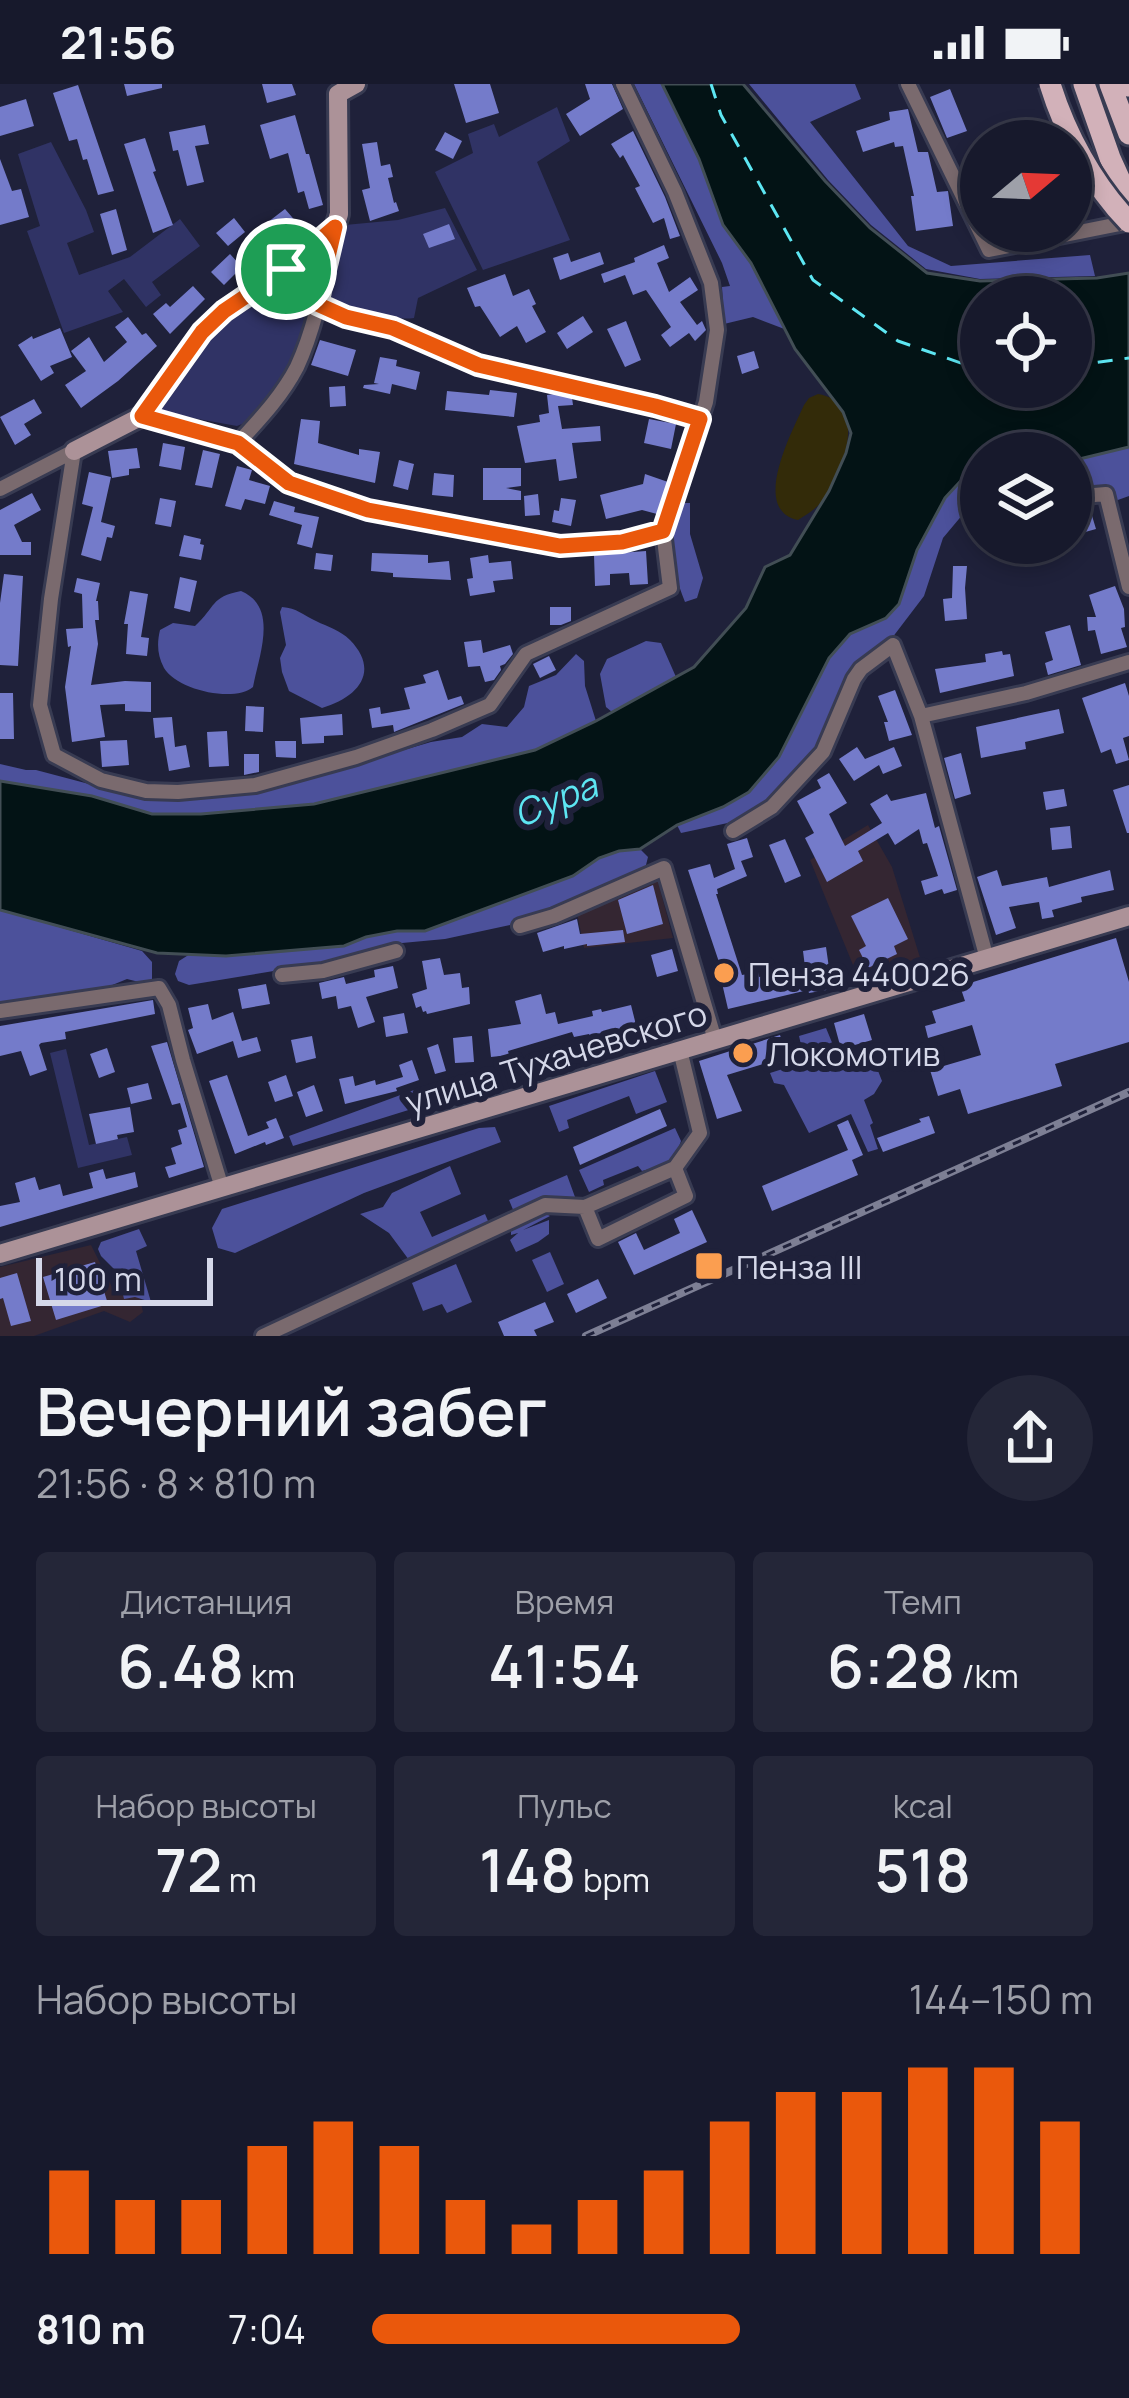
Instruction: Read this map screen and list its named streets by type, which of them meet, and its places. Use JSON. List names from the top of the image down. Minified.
{"streets":{"main road":["улица Тухачевского"]},"water":["Сура"],"places":{"other":["Пенза 440026","Локомотив"],"transit":["Пенза III"]},"scale_bar":"100 m","north":"right","page":{"status":"21:56","scale":"100 m","heading":["Вечерний забег","21:56 · 8 × 810 m"],"stats":[["Дистанция","6.48 km"],["Время","41:54"],["Темп","6:28 /km"],["Набор высоты","72 m"],["Пульс","148 bpm"],["kcal","518"]],"chart":["Набор высоты","144–150 m"],"list":[{"name":"810 m","note":"7:04"}]}}
